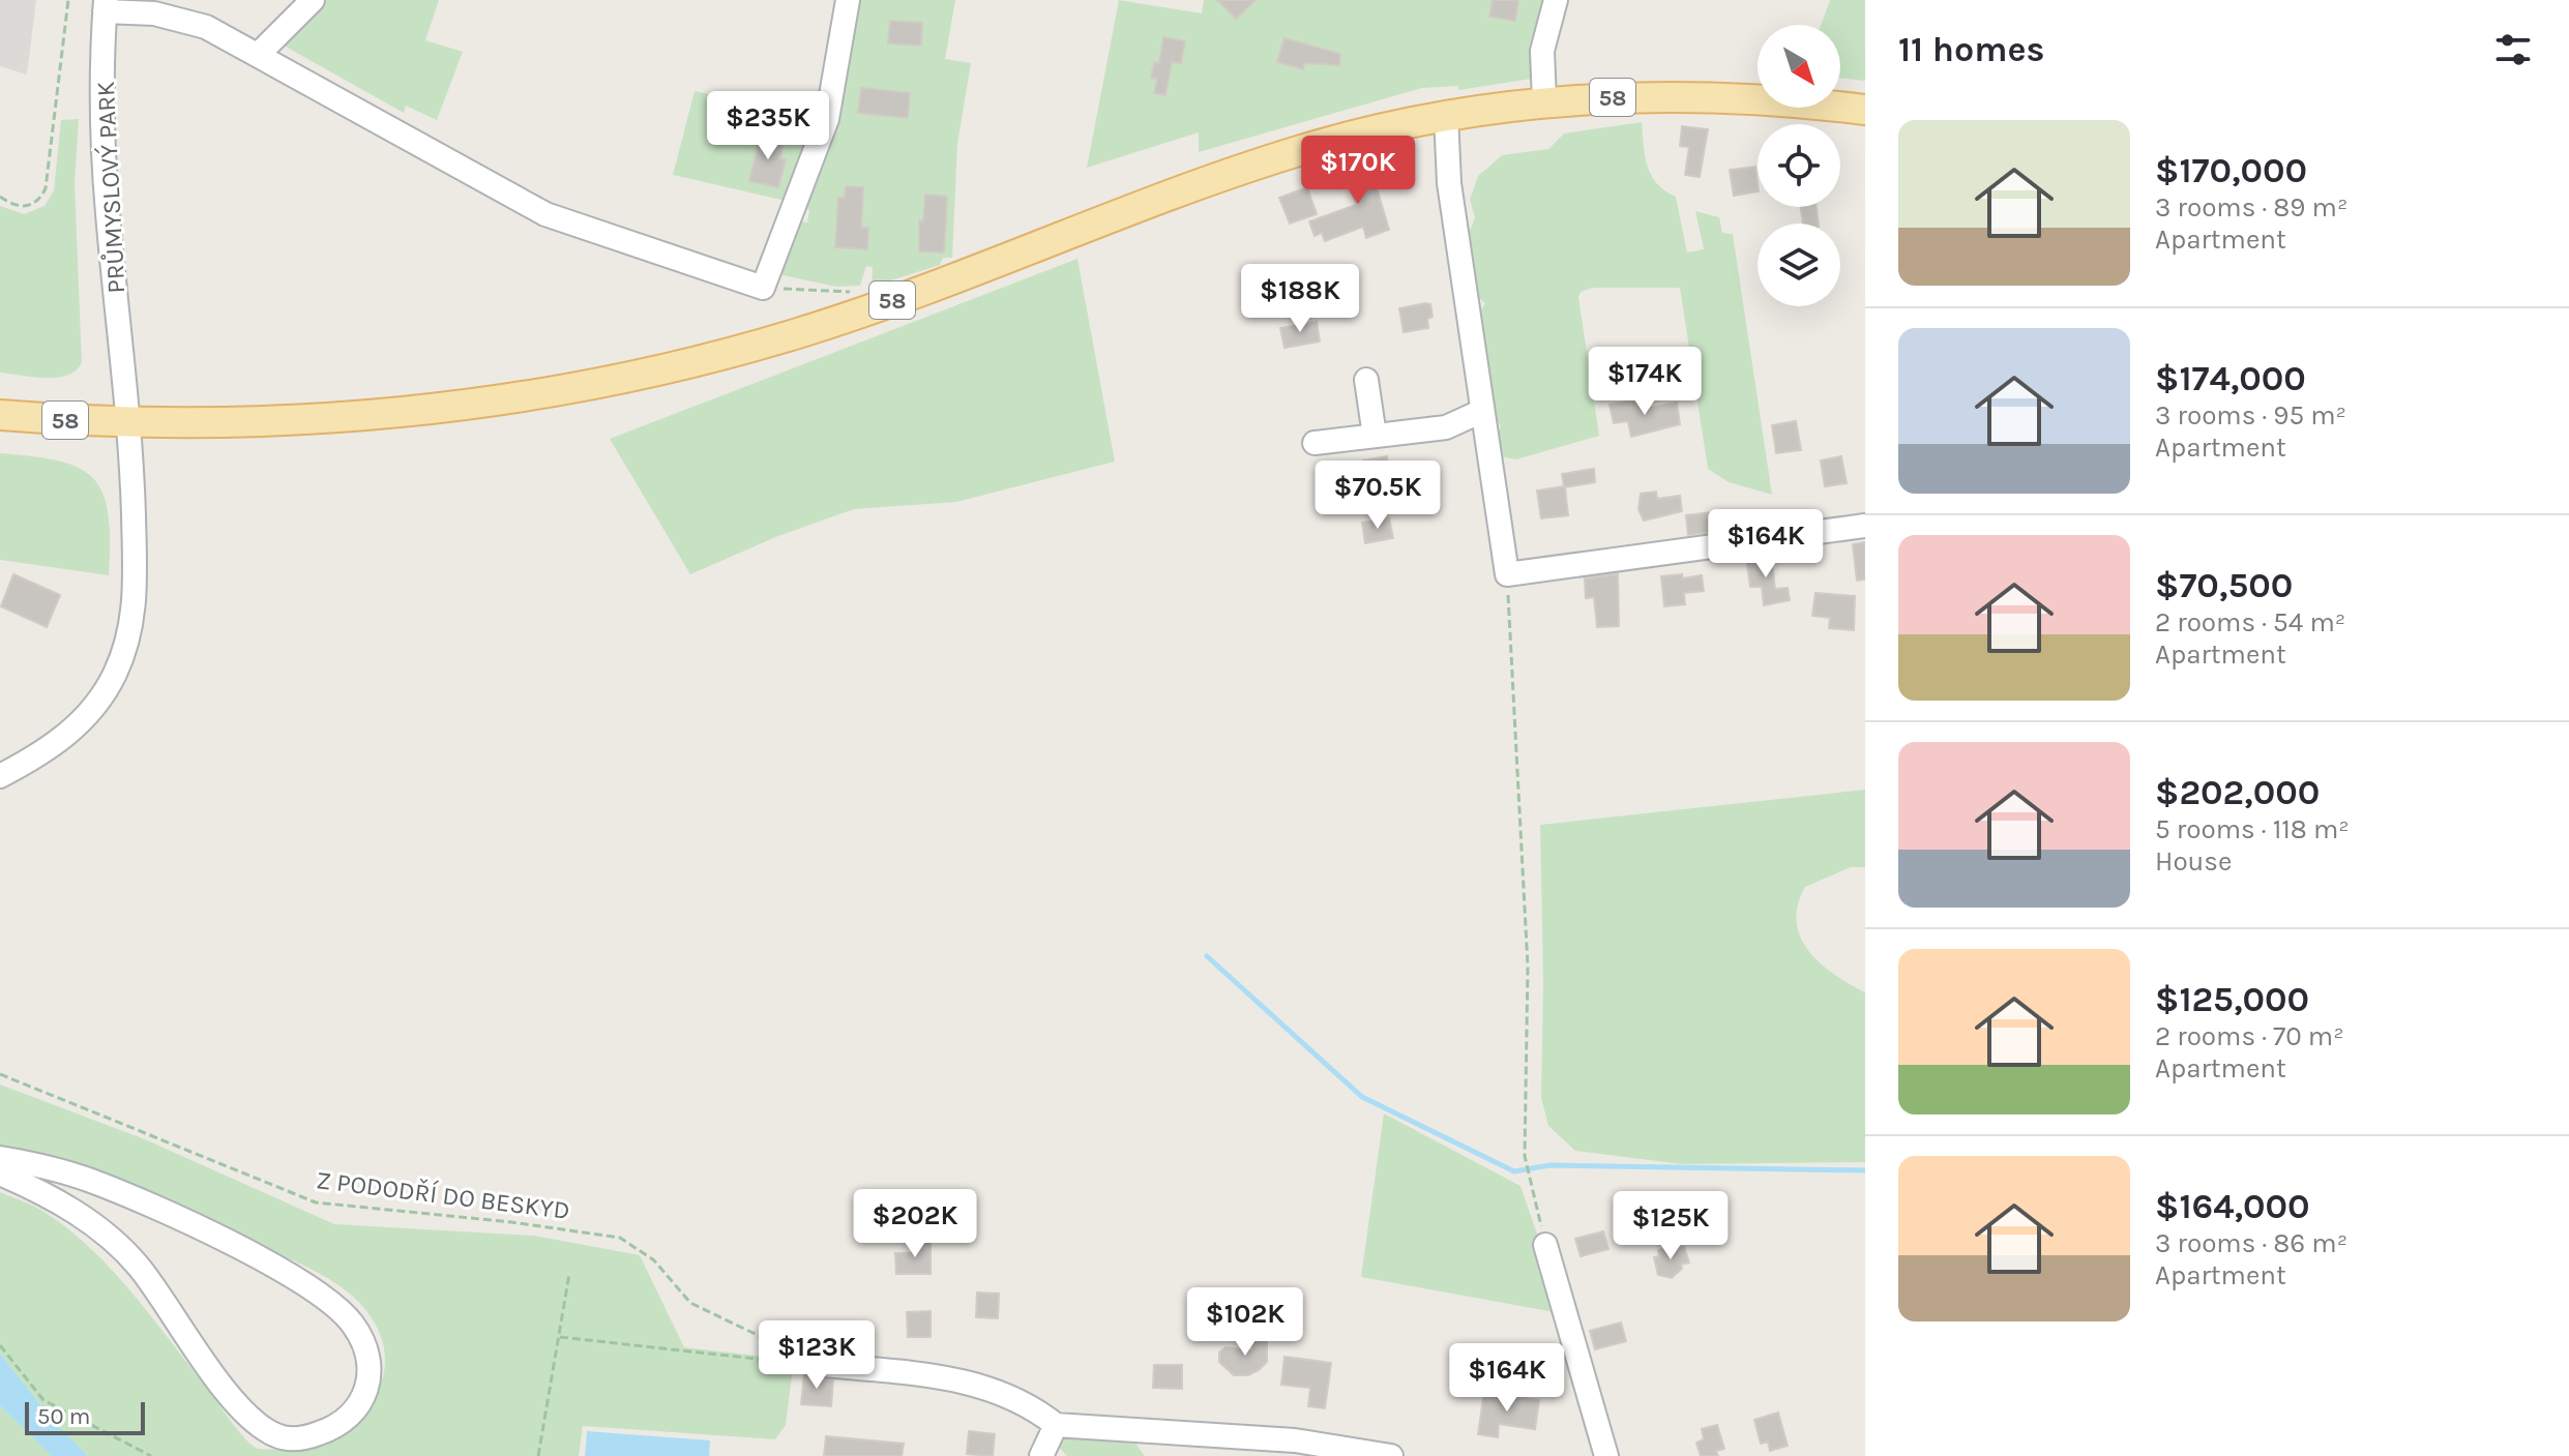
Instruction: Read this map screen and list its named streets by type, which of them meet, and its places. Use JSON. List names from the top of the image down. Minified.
{"streets":{"main road":["58"],"street":["PRŮMYSLOVÝ PARK"],"path":["Z PODODŘÍ DO BESKYD"]},"crossings":[["58","PRŮMYSLOVÝ PARK"]],"scale_bar":"50 m","north":"bottom right","page":{"heading":"11 homes","price":["$235K","$170K","$188K","$174K","$70.5K","$164K","$202K","$125K","$102K","$123K","$164K"],"list":[{"name":"$170,000","note":"3 rooms · 89 m² · Apartment"},{"name":"$174,000","note":"3 rooms · 95 m² · Apartment"},{"name":"$70,500","note":"2 rooms · 54 m² · Apartment"},{"name":"$202,000","note":"5 rooms · 118 m² · House"},{"name":"$125,000","note":"2 rooms · 70 m² · Apartment"},{"name":"$164,000","note":"3 rooms · 86 m² · Apartment"}],"scale":"50 m"}}
